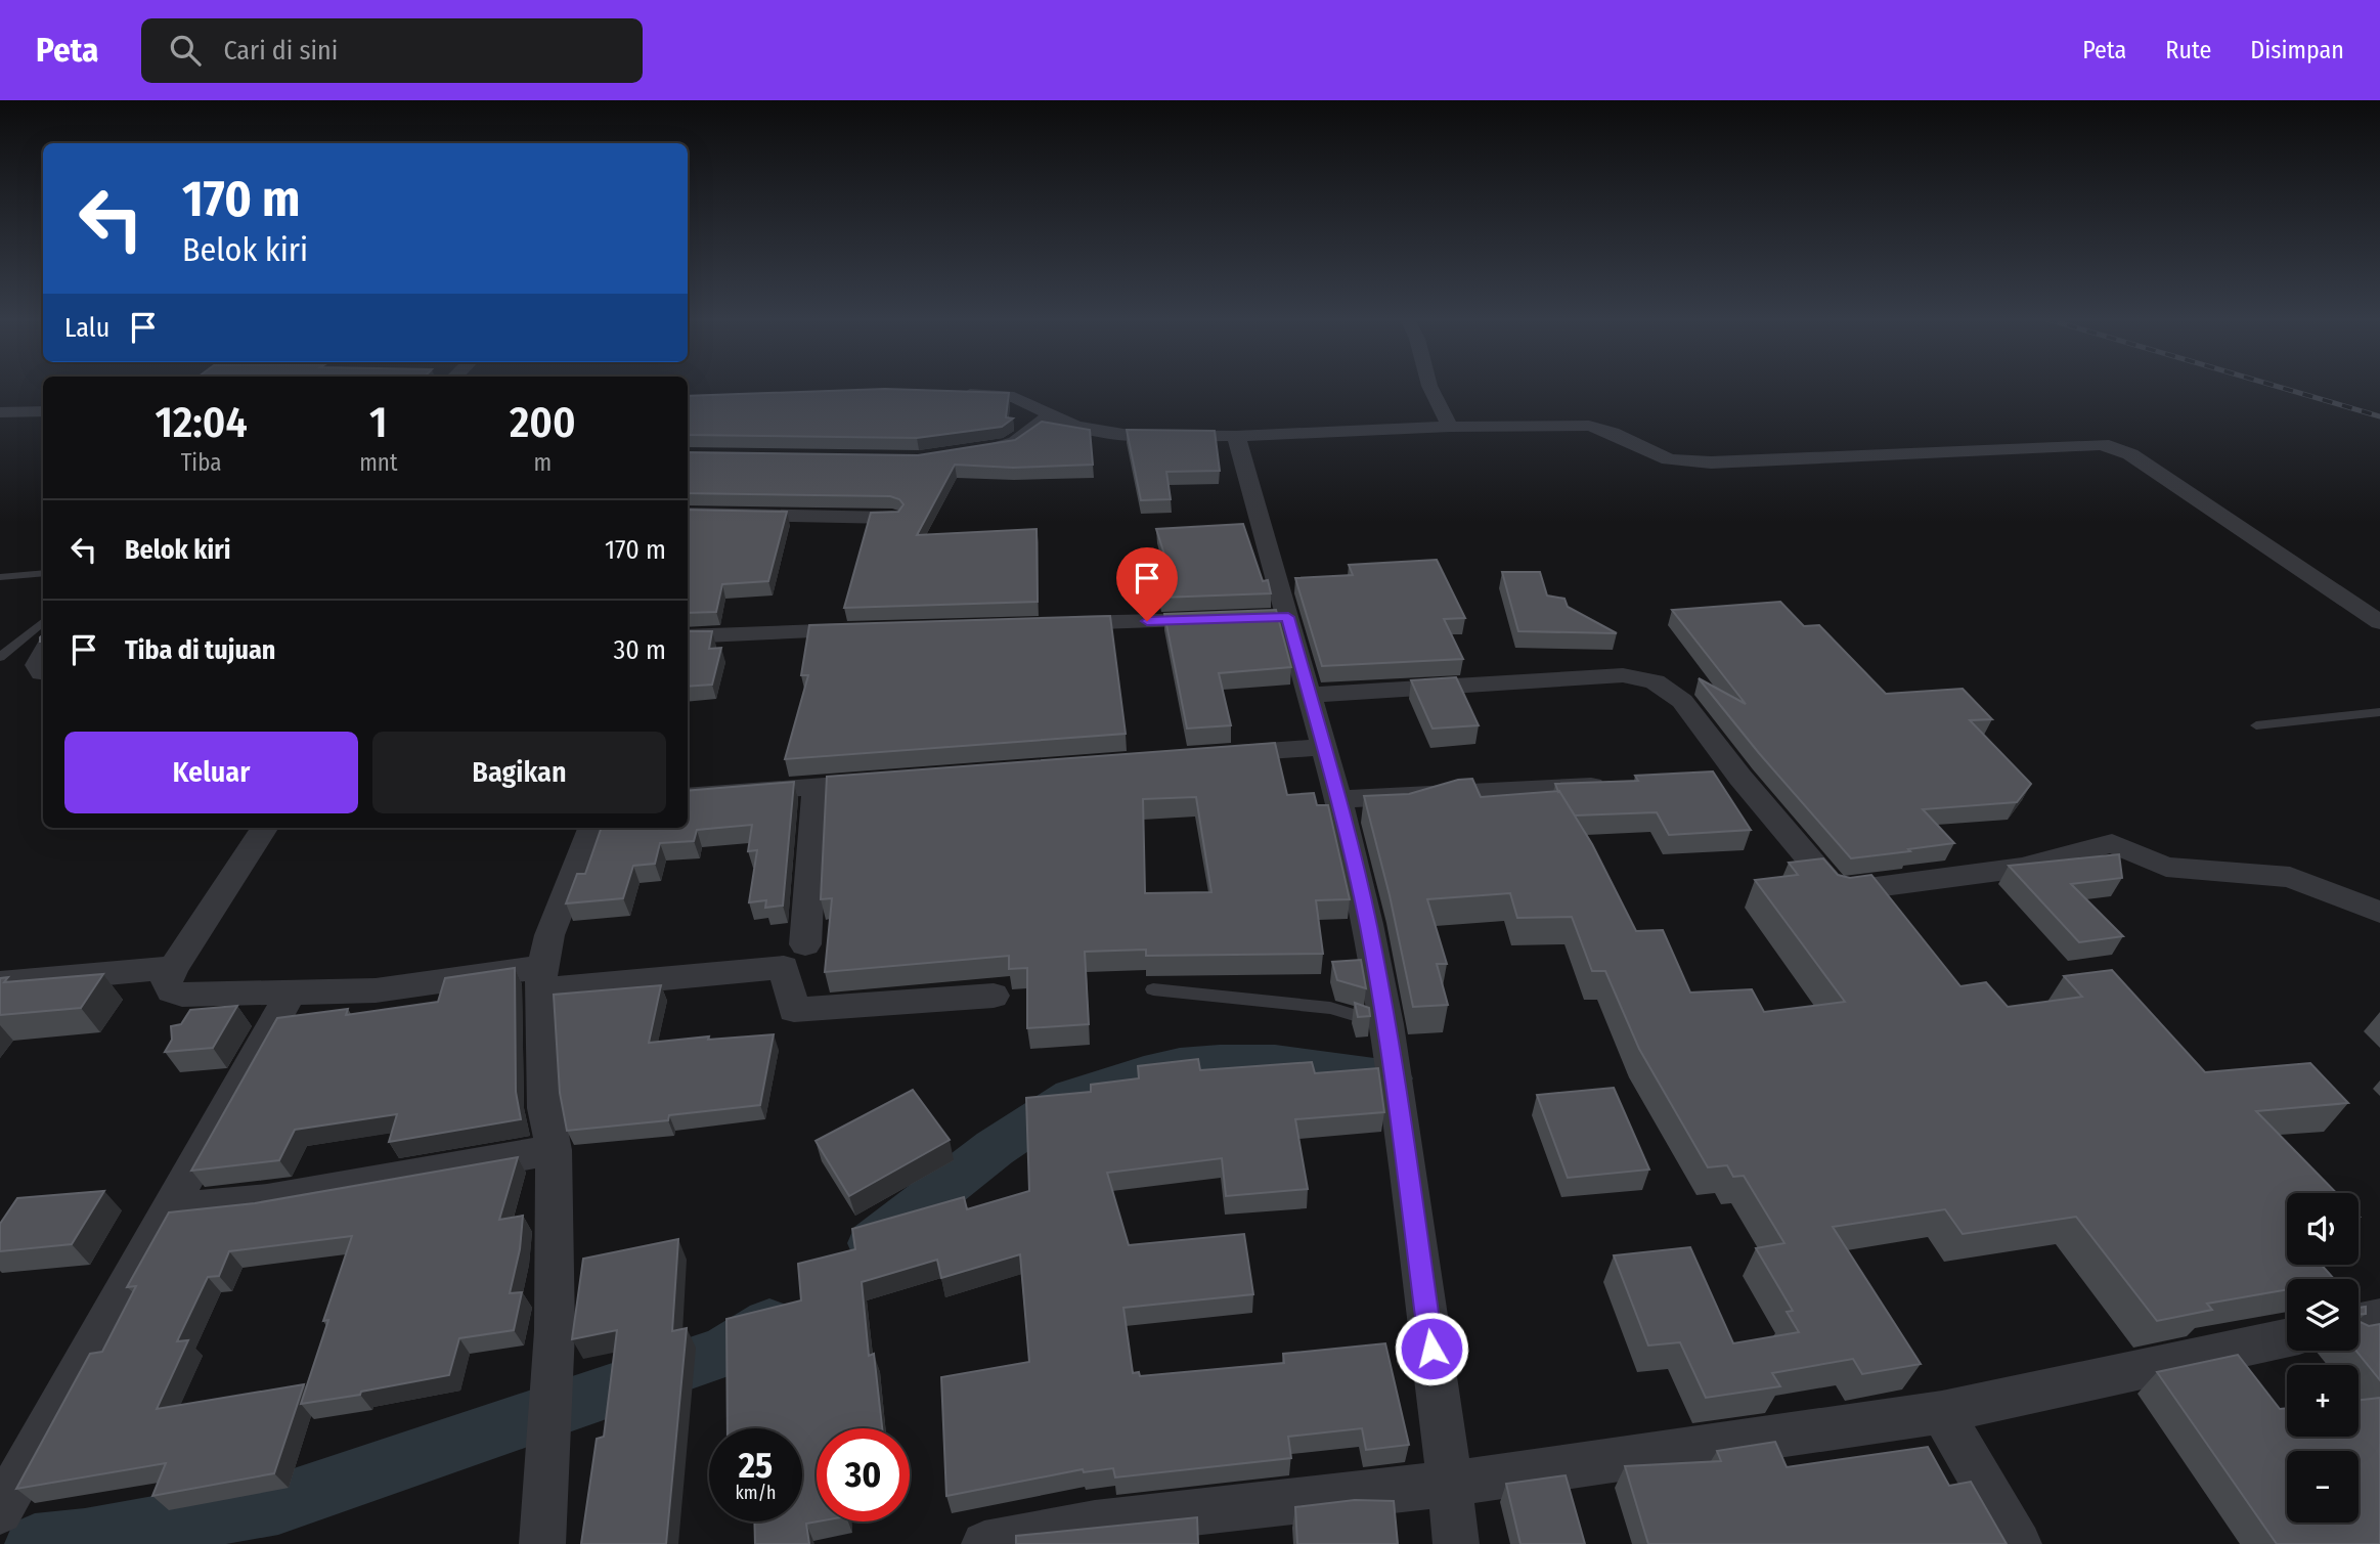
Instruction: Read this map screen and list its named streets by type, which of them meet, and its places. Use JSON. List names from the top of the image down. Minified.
{"page":{"header":"Peta","search":"Cari di sini","nav":["Peta","Rute","Disimpan"],"turn":["170 m","Belok kiri"],"then":"Lalu","eta":["12:04","Tiba","1","mnt","200","m"],"list":[{"name":"Belok kiri","value":"170 m"},{"name":"Tiba di tujuan","value":"30 m"}],"buttons":["Keluar","Bagikan"],"map_buttons":["+","−"],"speed":"25 km/h","limit":"30"}}
